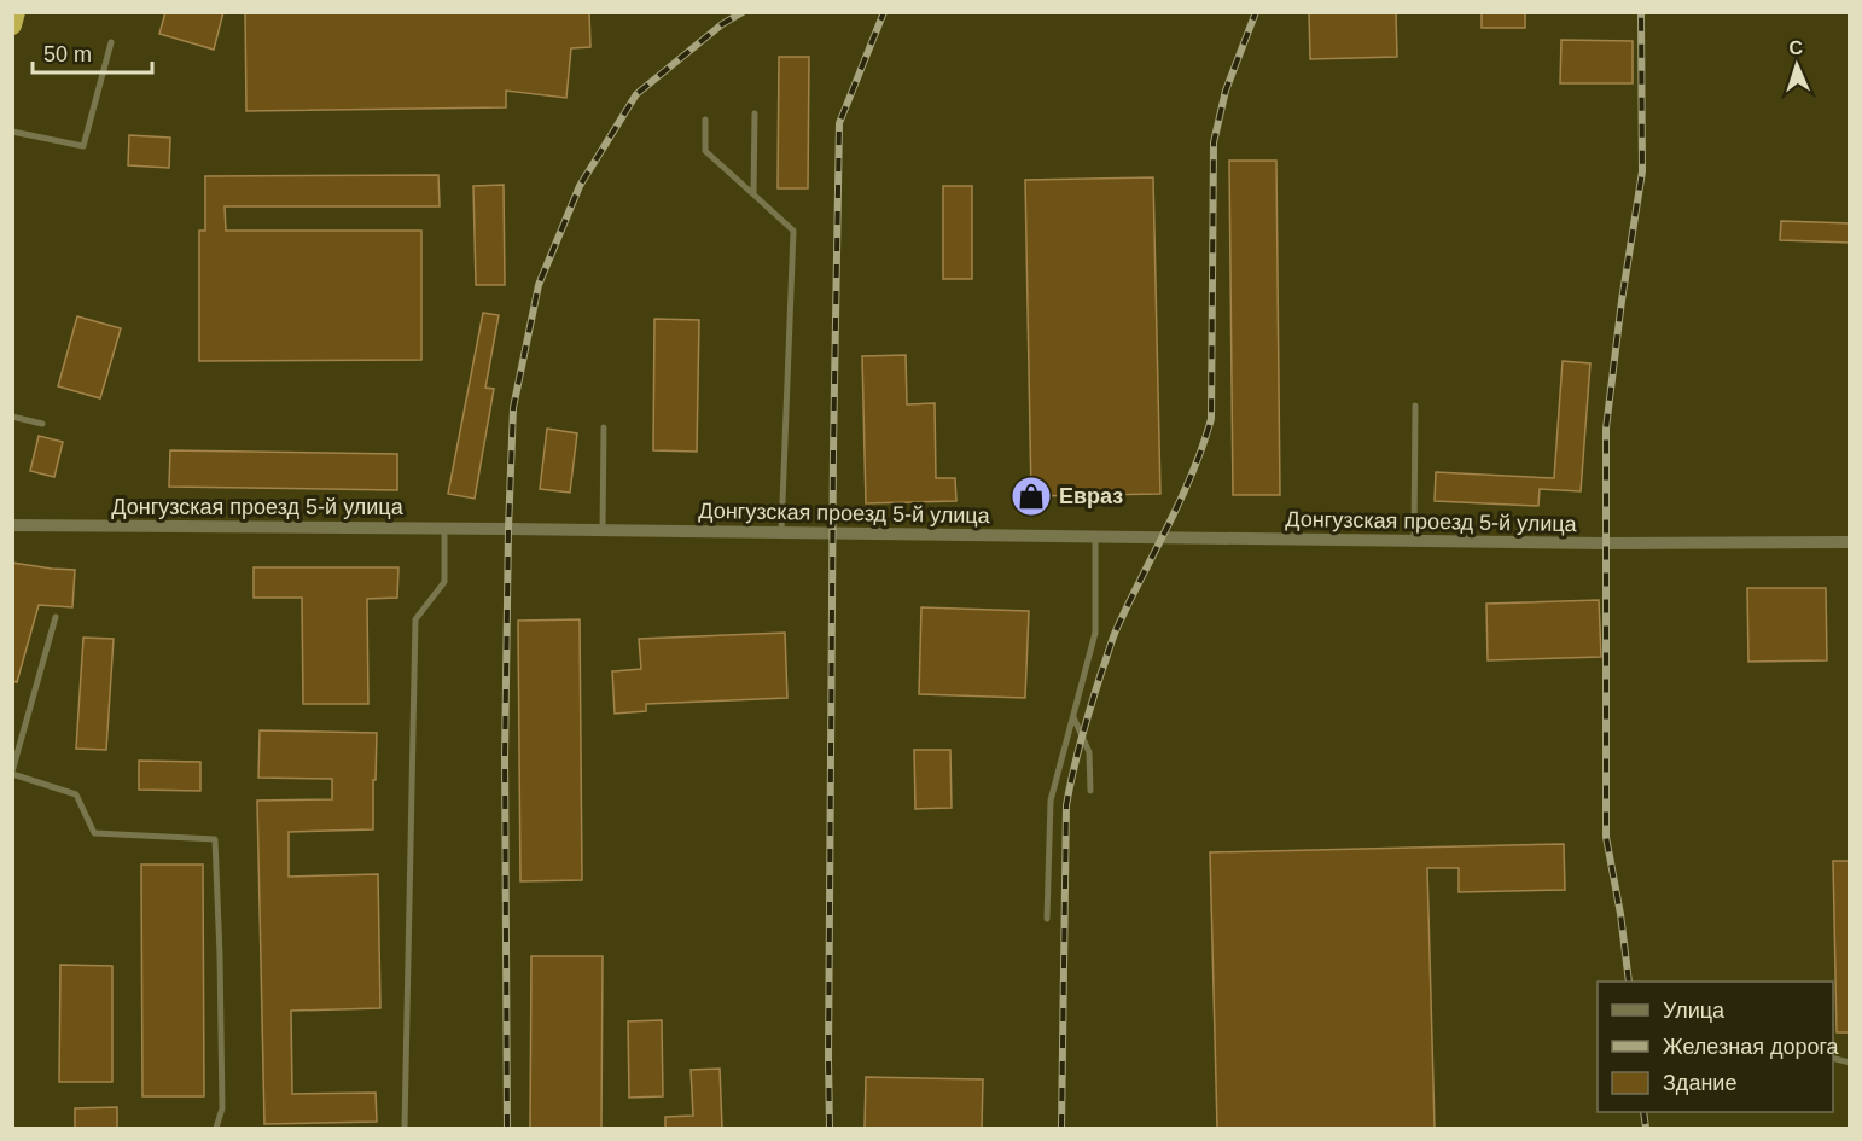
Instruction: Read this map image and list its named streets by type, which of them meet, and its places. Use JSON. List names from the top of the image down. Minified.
{"streets":{"street":["Донгузская проезд 5-й улица"]},"places":{"shop":["Евраз"]},"legend":["Улица","Железная дорога","Здание"],"scale_bar":"50 m","north":"top"}
